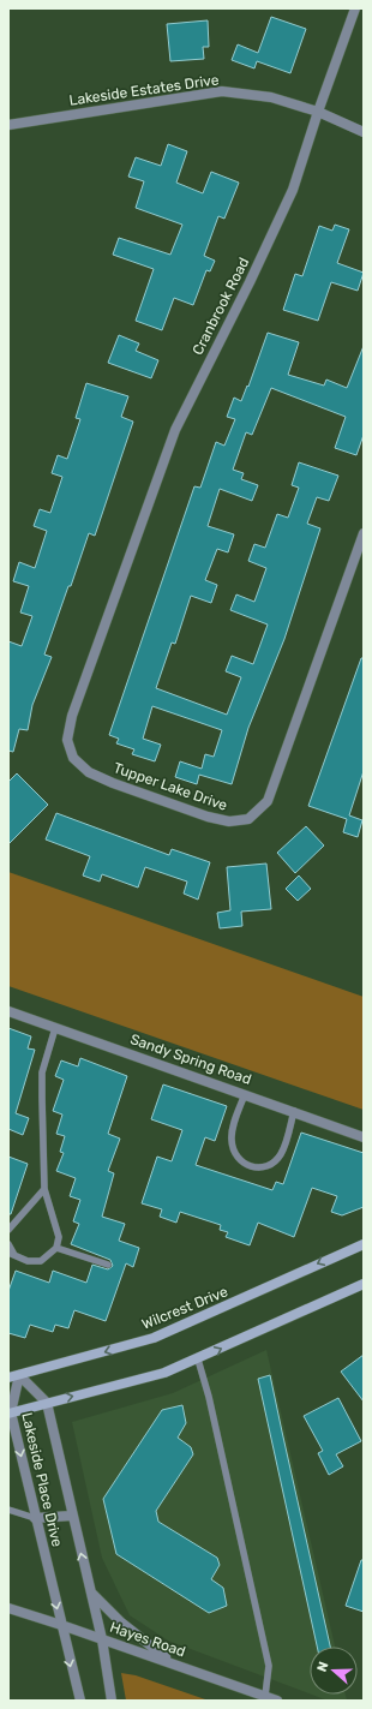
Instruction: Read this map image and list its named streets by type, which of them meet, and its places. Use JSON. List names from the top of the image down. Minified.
{"streets":{"main road":["Wilcrest Drive"],"street":["Lakeside Estates Drive","Cranbrook Road","Tupper Lake Drive","Sandy Spring Road","Lakeside Place Drive","Hayes Road"]},"crossings":[["Lakeside Estates Drive","Cranbrook Road"],["Cranbrook Road","Tupper Lake Drive"],["Wilcrest Drive","Lakeside Place Drive"],["Lakeside Place Drive","Hayes Road"]],"north":"left"}
